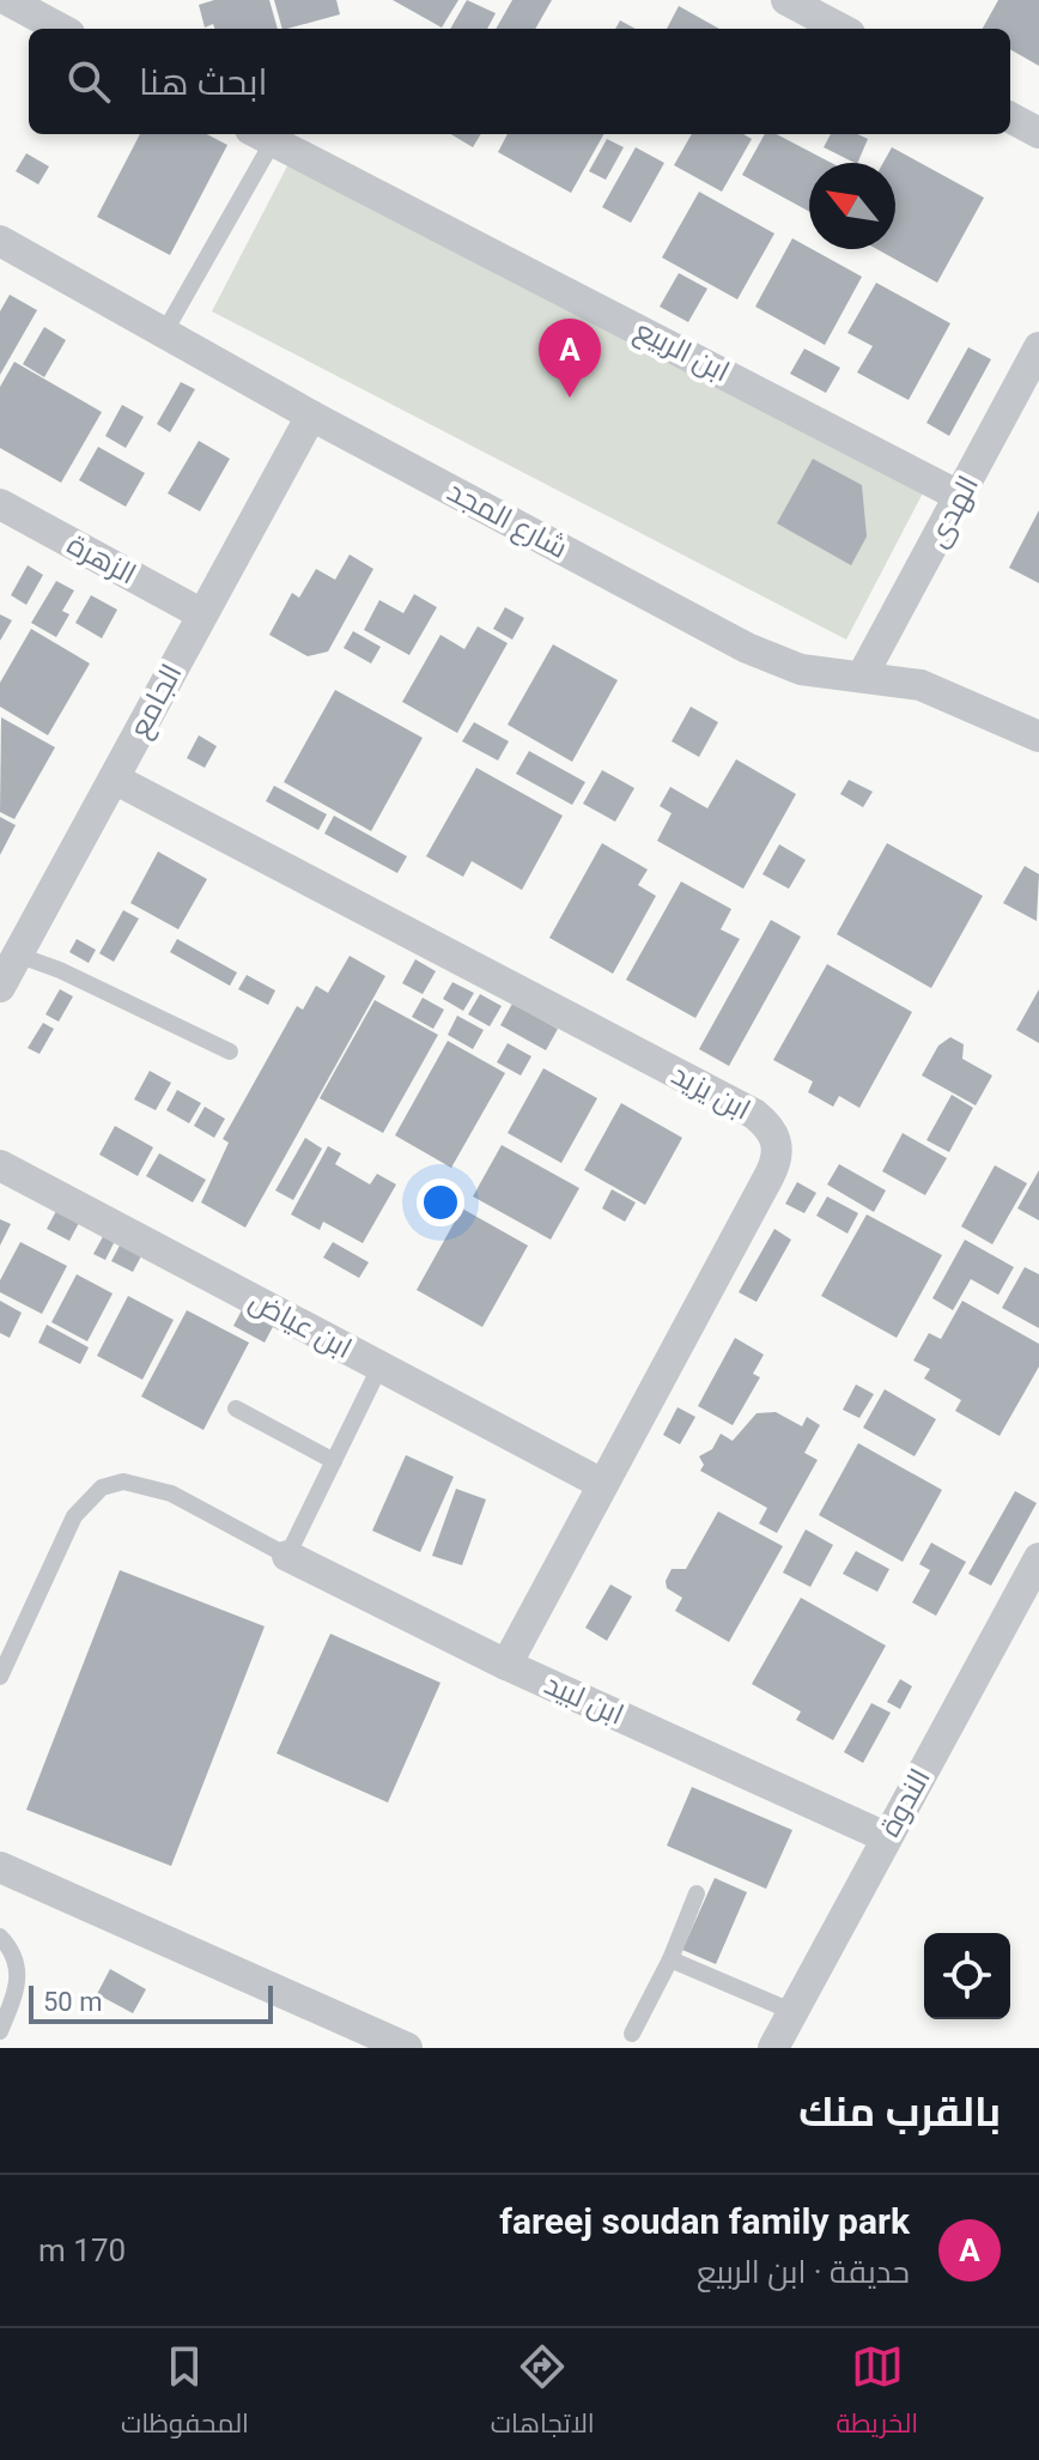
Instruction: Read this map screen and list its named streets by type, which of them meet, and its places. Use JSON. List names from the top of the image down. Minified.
{"streets":{"street":["ابن الربيع","الهدى","شارع المجد","الزهرة","الجامع","ابن يزيد","ابن عياض","ابن لبيد","الندوة"]},"crossings":[["ابن الربيع","الهدى"],["الهدى","شارع المجد"],["شارع المجد","الجامع"],["الزهرة","الجامع"],["الجامع","ابن يزيد"],["ابن يزيد","ابن عياض"],["ابن يزيد","ابن لبيد"],["ابن لبيد","الندوة"]],"scale_bar":"50 m","north":"top left","page":{"search":"ابحث هنا","pins":"A","scale":"50 m","heading":"بالقرب منك","list":[{"mark":"A","name":"fareej soudan family park","note":"حديقة · ابن الربيع","value":"170 m"}],"nav":["الخريطة","الاتجاهات","المحفوظات"]}}
